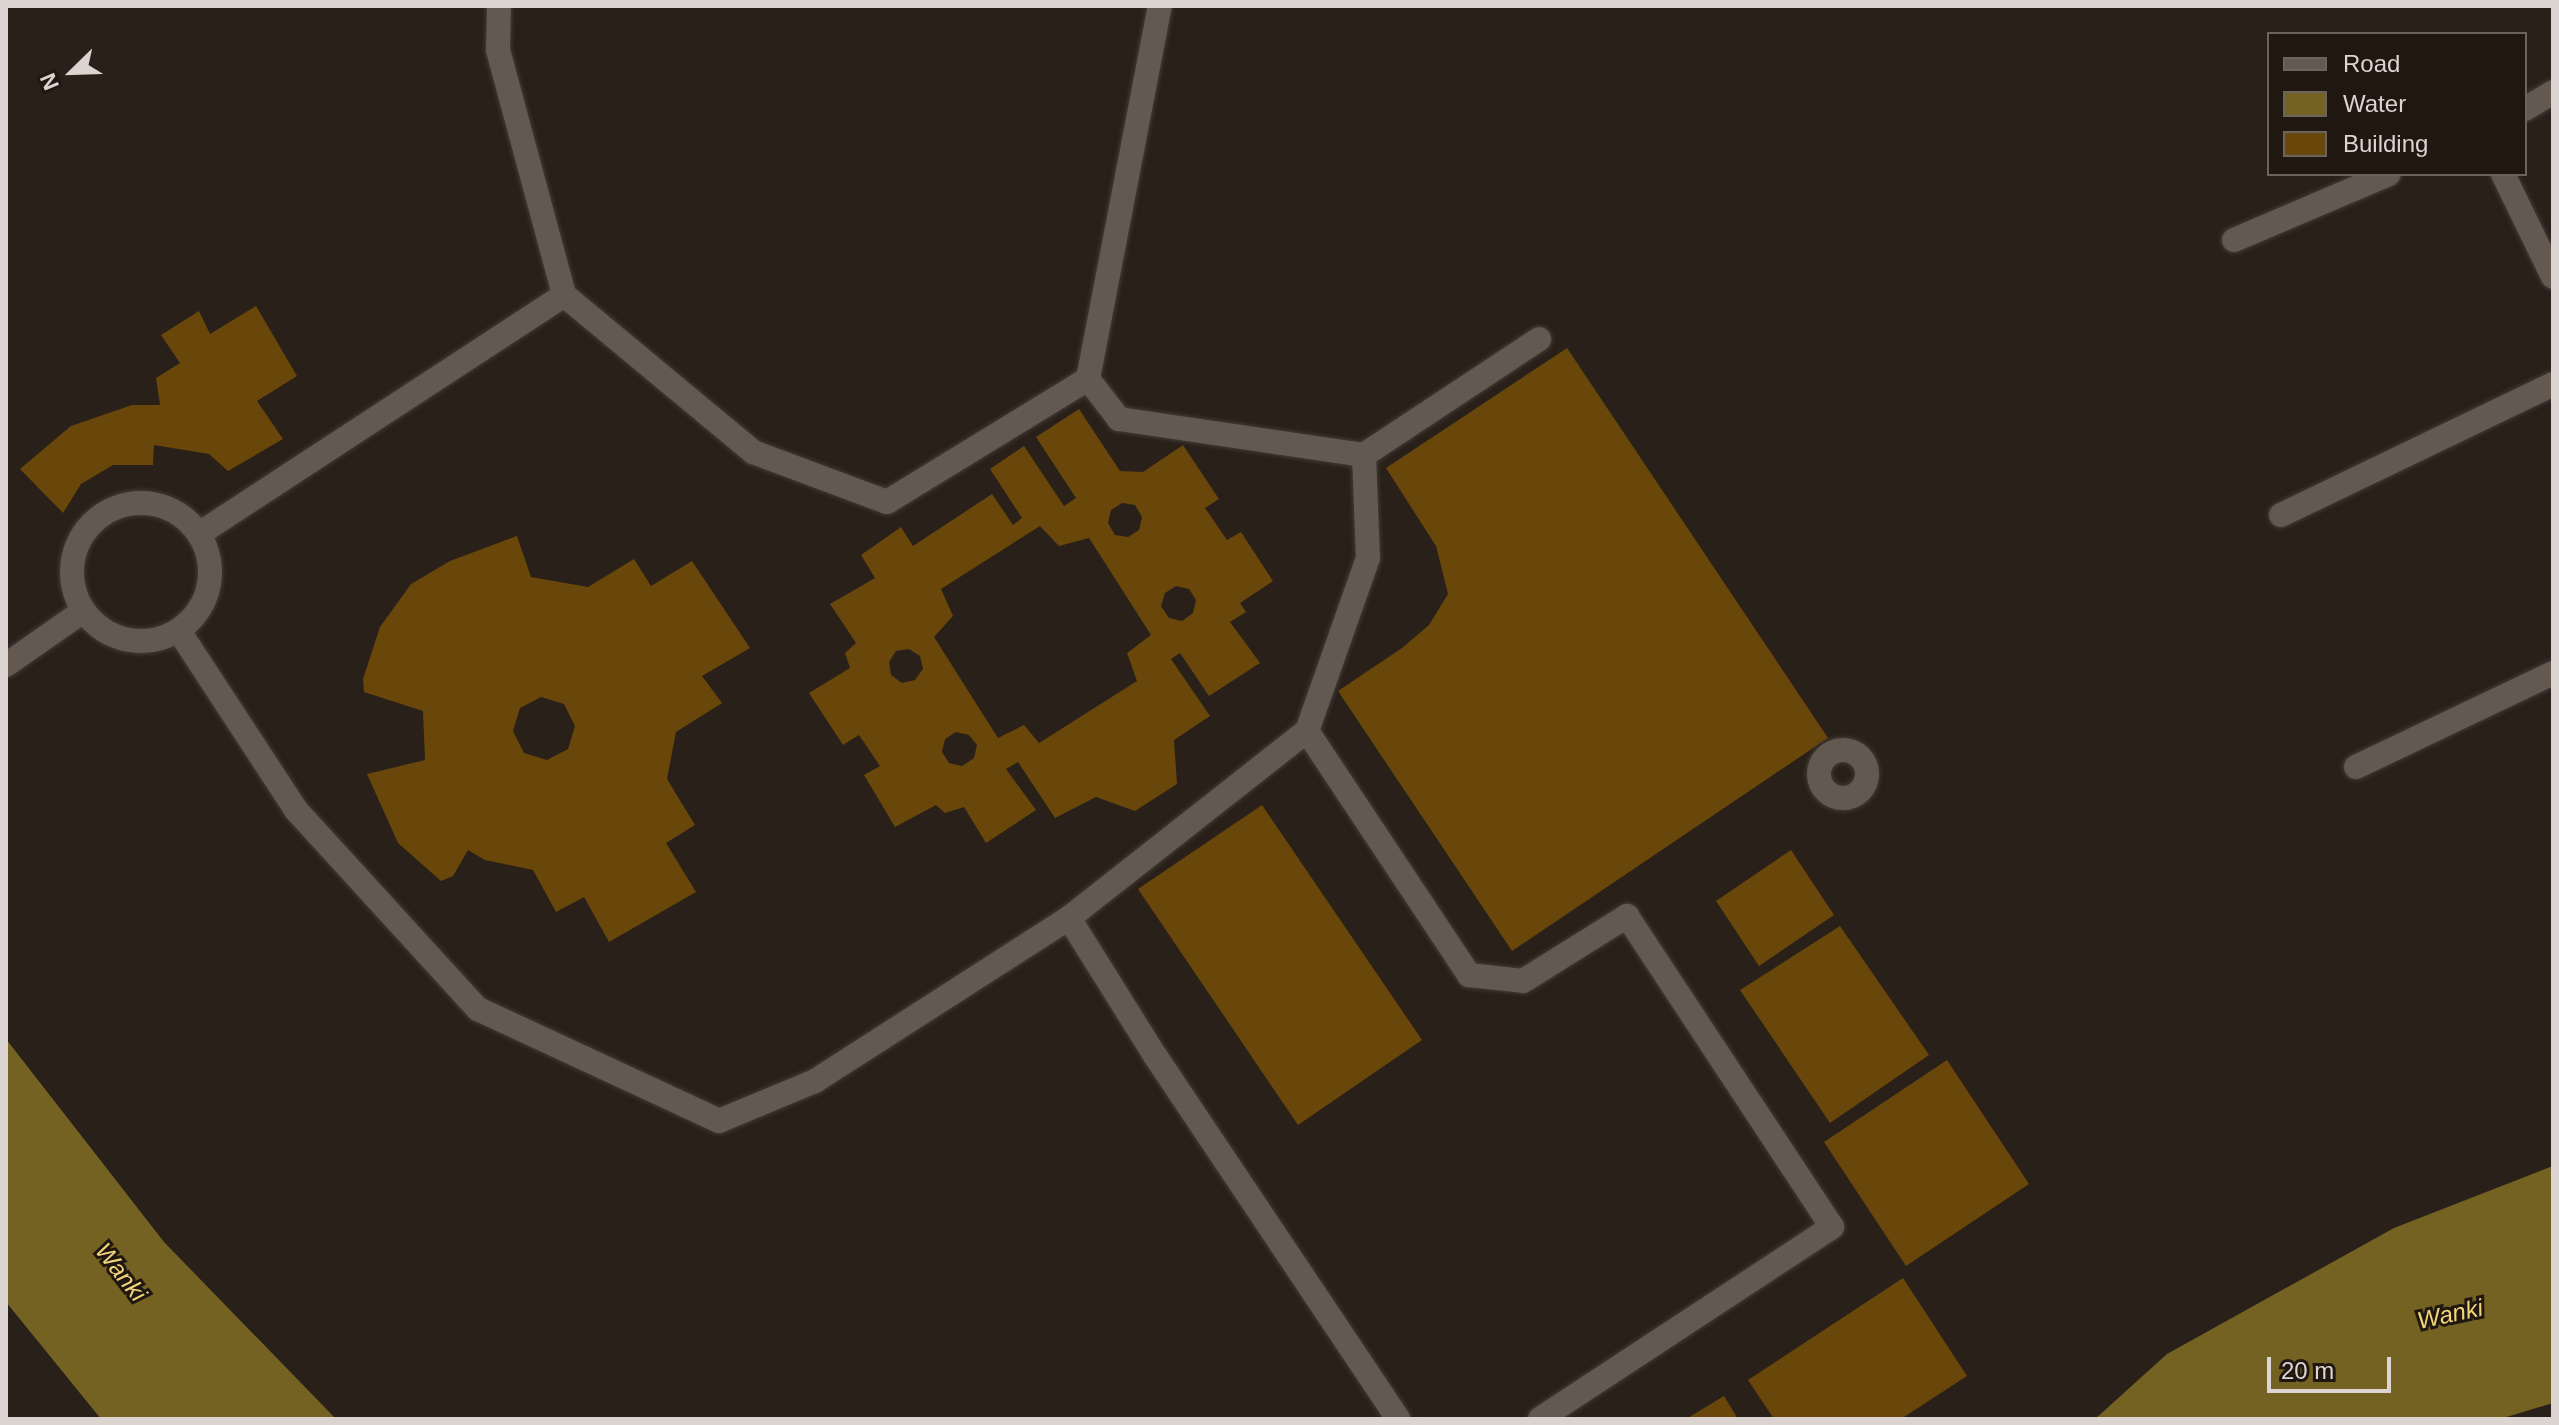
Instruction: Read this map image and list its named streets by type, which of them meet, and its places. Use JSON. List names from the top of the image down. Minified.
{"water":["Wanki"],"legend":["Road","Water","Building"],"scale_bar":"20 m","north":"bottom left"}
